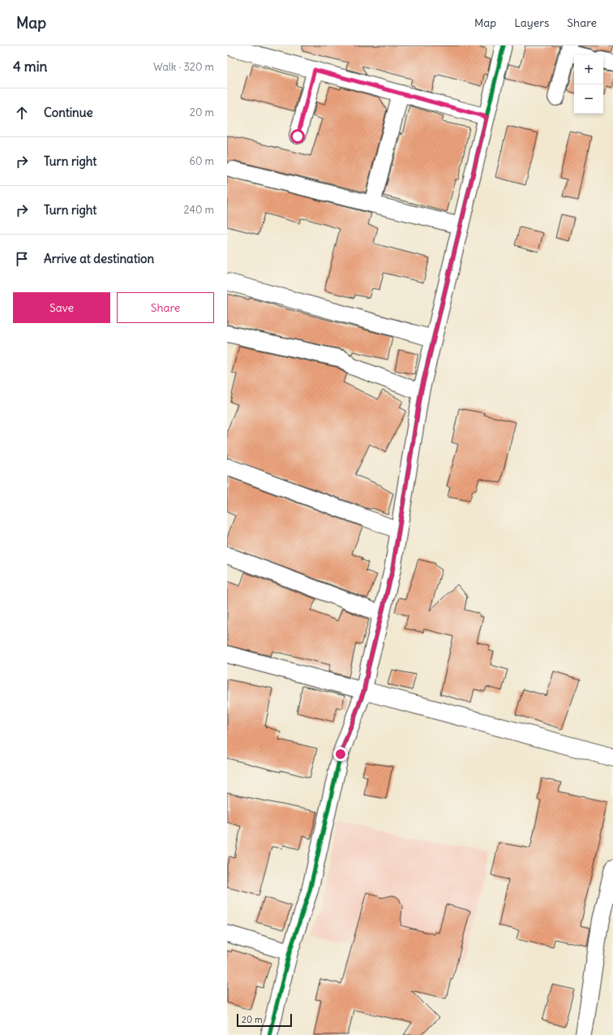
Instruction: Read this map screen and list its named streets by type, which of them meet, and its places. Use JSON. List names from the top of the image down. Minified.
{"scale_bar":"20 m","page":{"header":"Map","nav":["Map","Layers","Share"],"heading":["4 min","Walk · 320 m"],"map_buttons":["+","−"],"list":[["Continue","20 m"],["Turn right","60 m"],["Turn right","240 m"],"Arrive at destination"],"buttons":["Save","Share"],"scale":"20 m"}}
